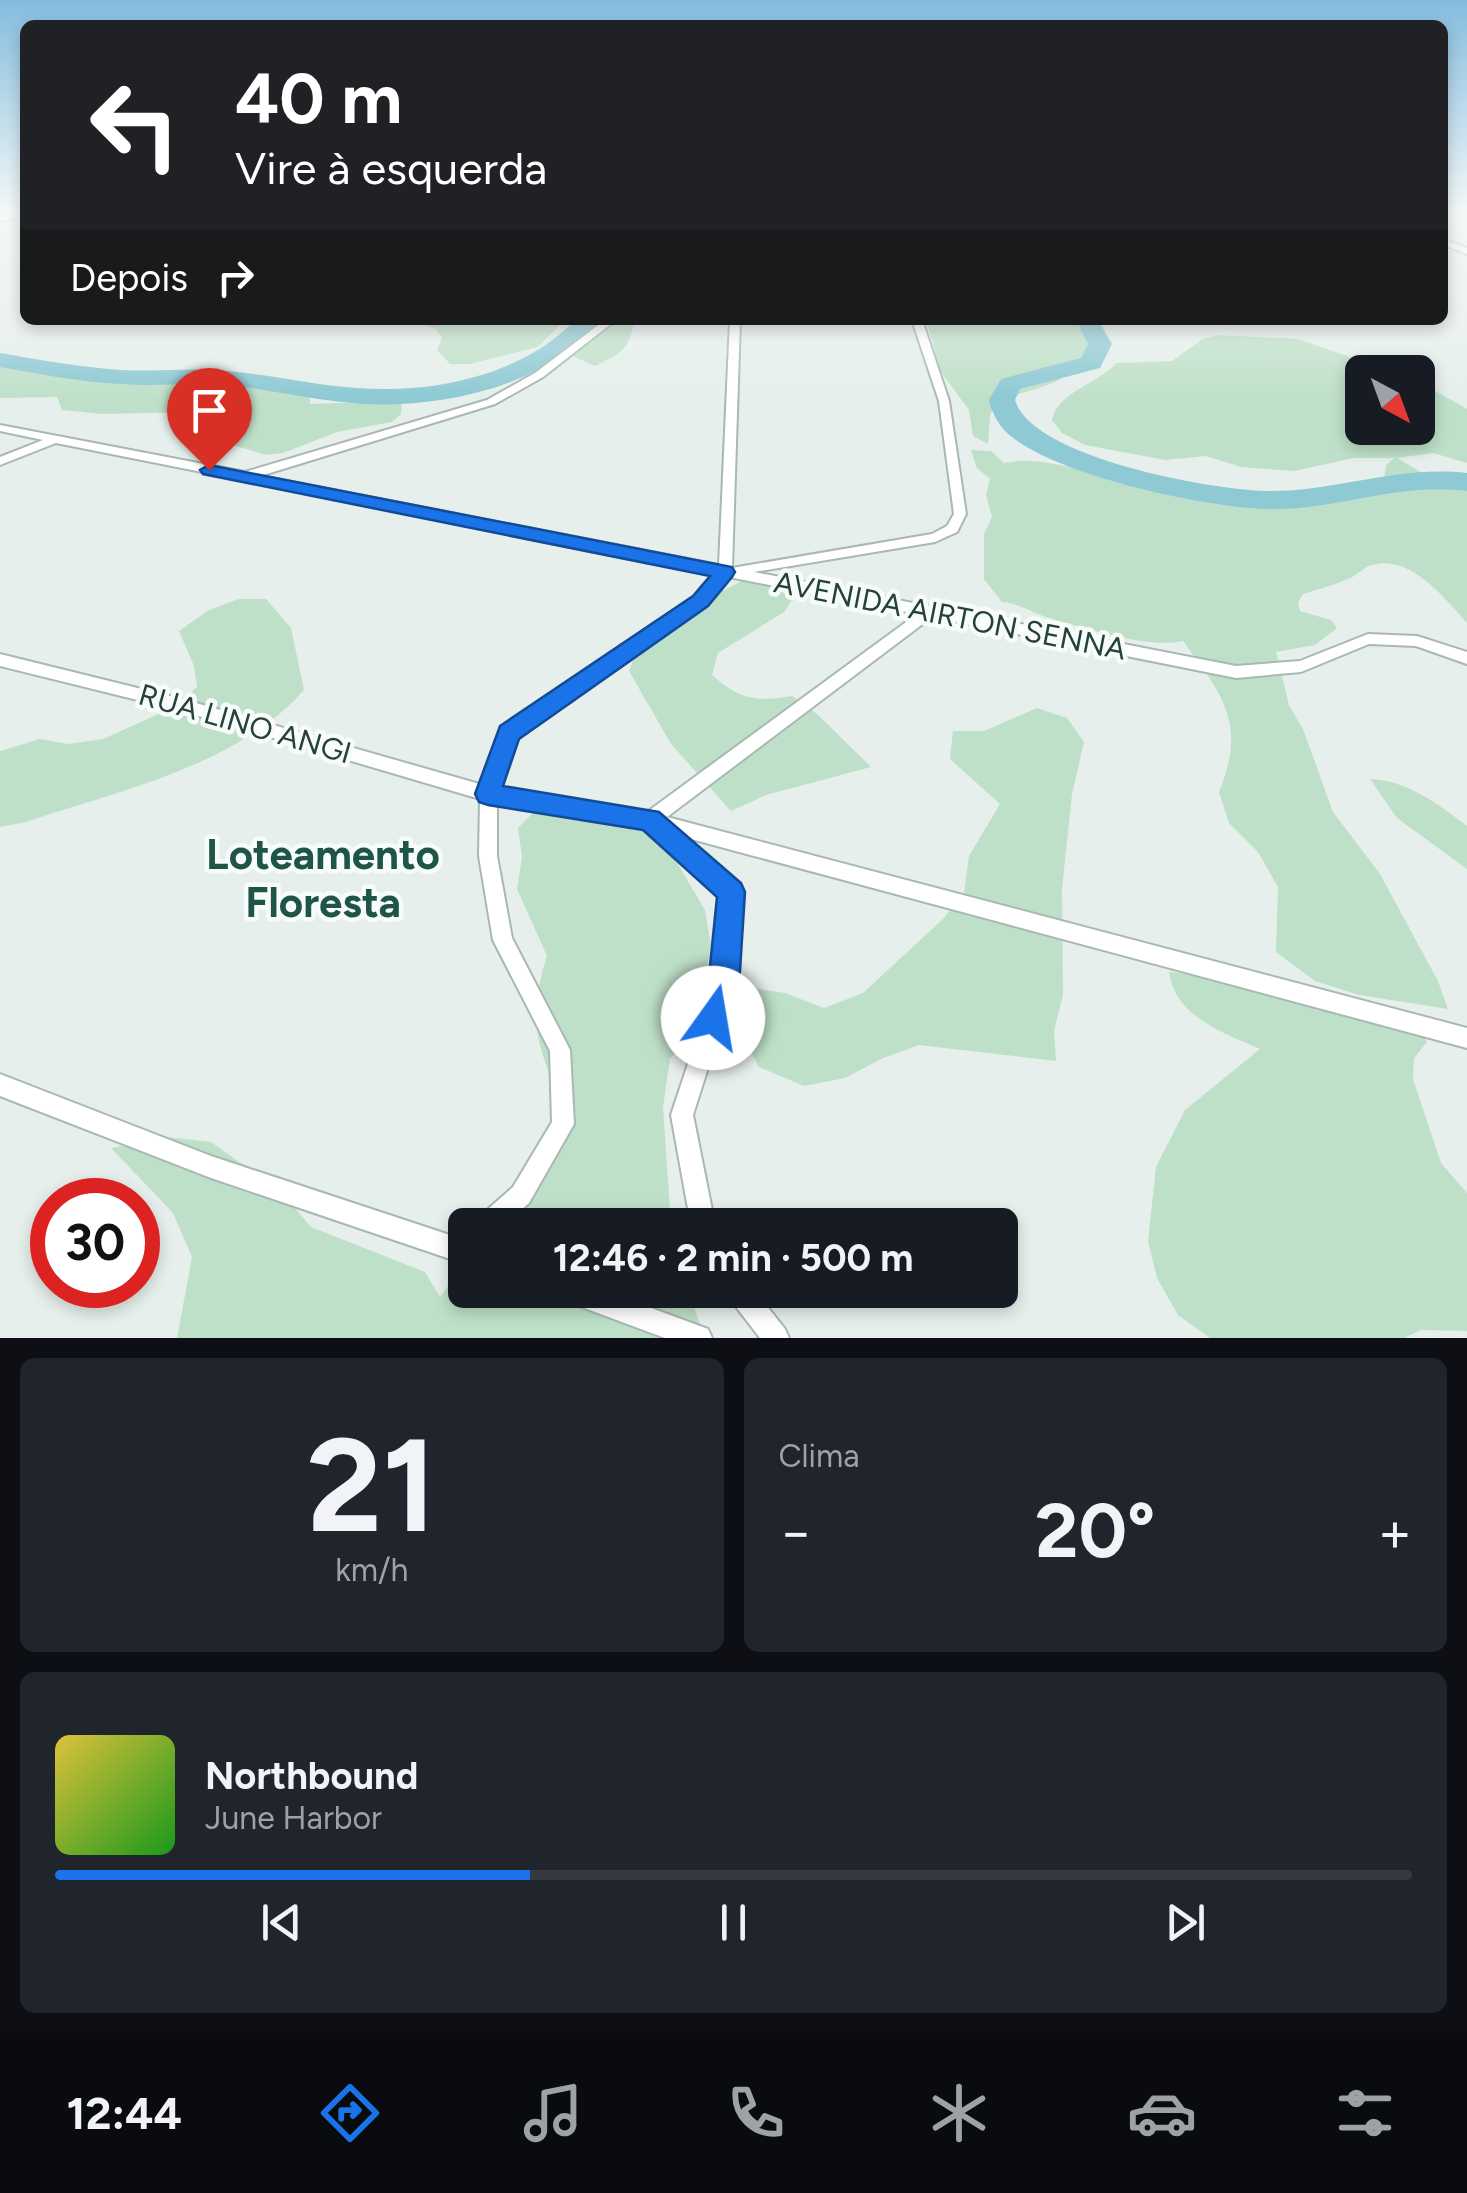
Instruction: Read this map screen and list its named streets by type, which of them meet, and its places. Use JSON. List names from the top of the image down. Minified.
{"streets":{"street":["AVENIDA AIRTON SENNA","RUA LINO ANGI"]},"districts":["Loteamento Floresta"],"north":"bottom right","page":{"turn":["40 m","Vire à esquerda"],"then":"Depois","limit":"30","trip":"12:46 · 2 min · 500 m","tile":[["21","km/h"],"Clima"],"heat":["−","20°","+"],"song":["Northbound","June Harbor"],"tabs":"12:44"}}
